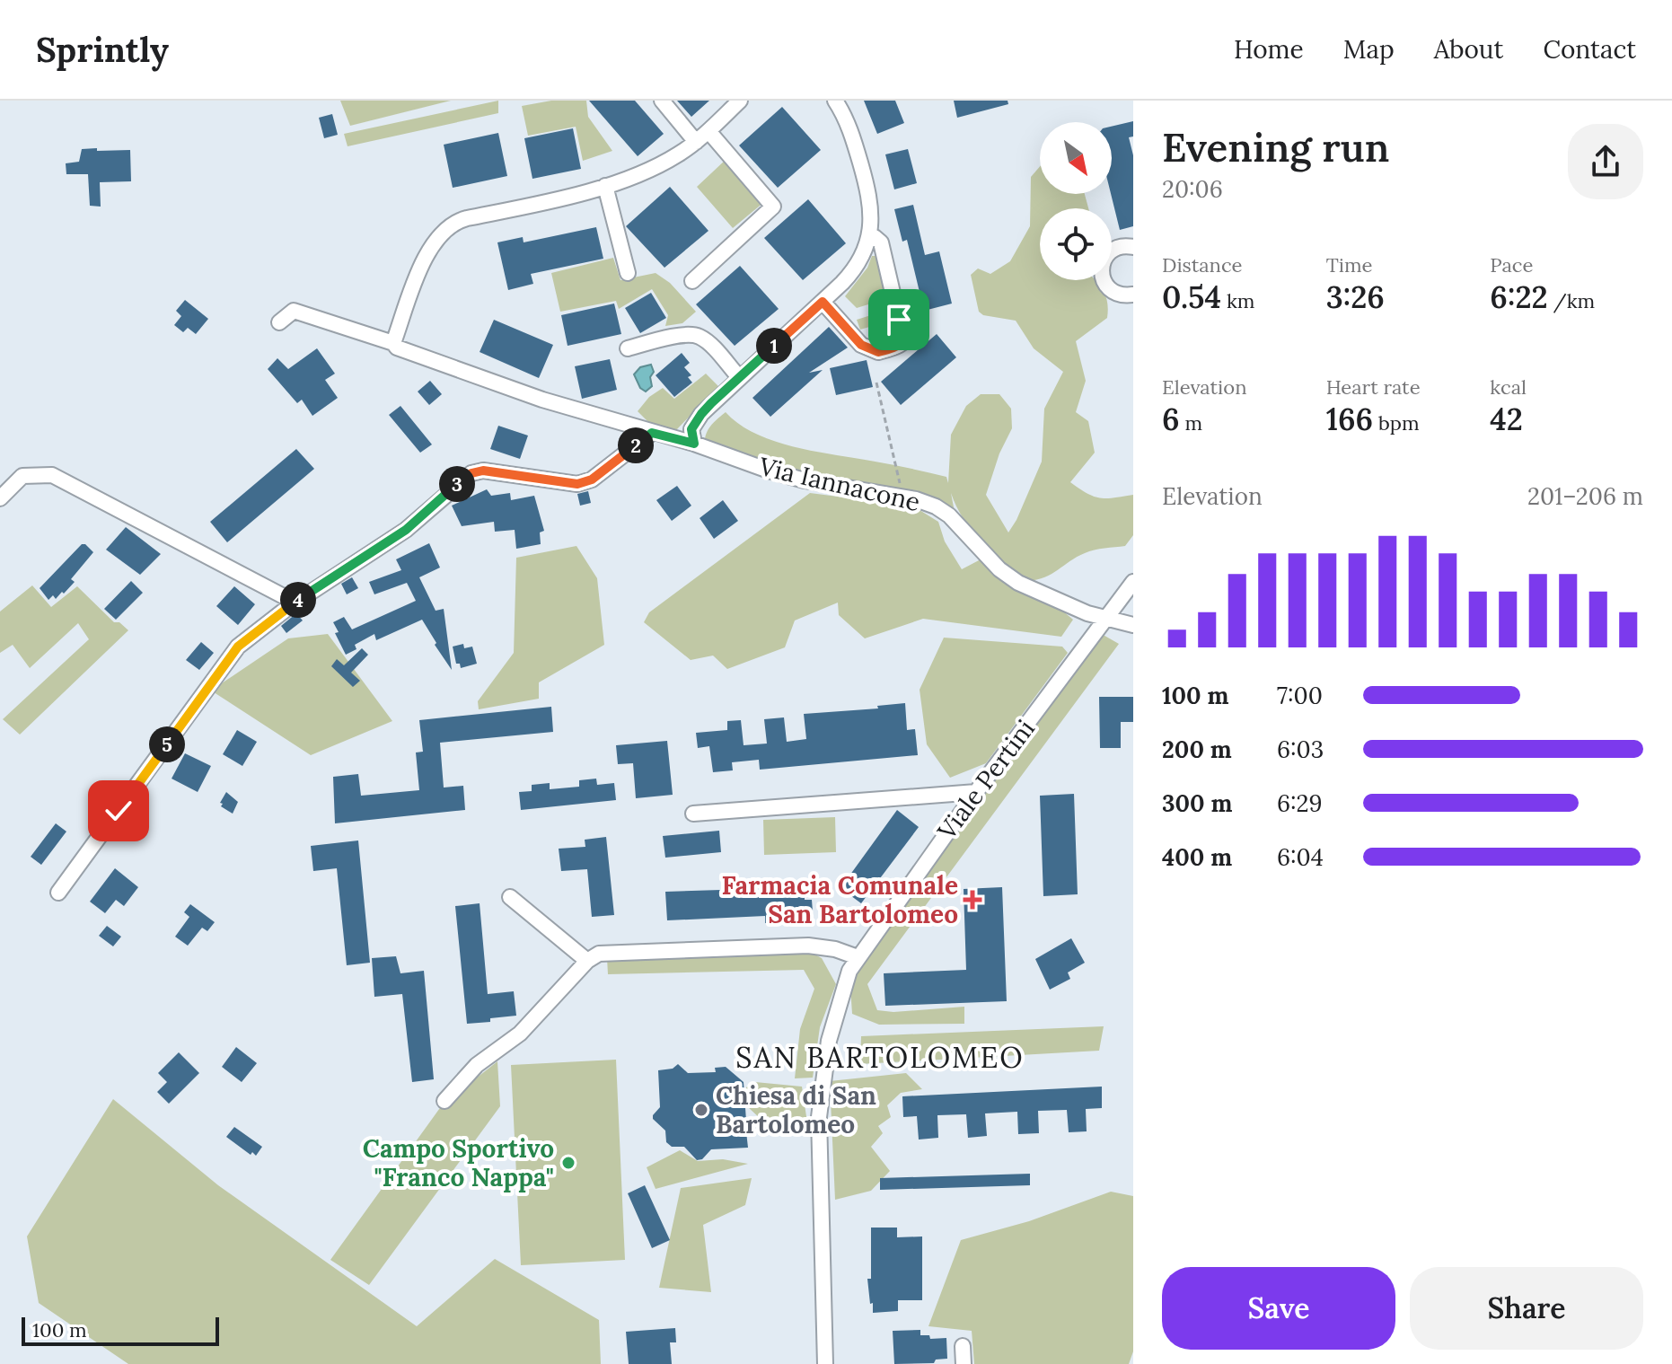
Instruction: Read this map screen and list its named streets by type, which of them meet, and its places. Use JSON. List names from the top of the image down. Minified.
{"streets":{"street":["Via Iannacone","Viale Pertini"]},"crossings":[["Via Iannacone","Viale Pertini"]],"districts":["SAN BARTOLOMEO"],"places":{"health":["Farmacia Comunale San Bartolomeo"],"other":["Chiesa di San Bartolomeo","Campo Sportivo \"Franco Nappa\""]},"scale_bar":"100 m","north":"bottom right","page":{"header":"Sprintly","nav":["Home","Map","About","Contact"],"heading":["Evening run","20:06"],"stats":[["Distance","0.54 km"],["Time","3:26"],["Pace","6:22 /km"],["Elevation","6 m"],["Heart rate","166 bpm"],["kcal","42"]],"pins":["1","2","3","4","5"],"chart":["Elevation","201–206 m"],"list":[{"name":"100 m","note":"7:00"},{"name":"200 m","note":"6:03"},{"name":"300 m","note":"6:29"},{"name":"400 m","note":"6:04"}],"buttons":["Save","Share"],"scale":"100 m"}}
